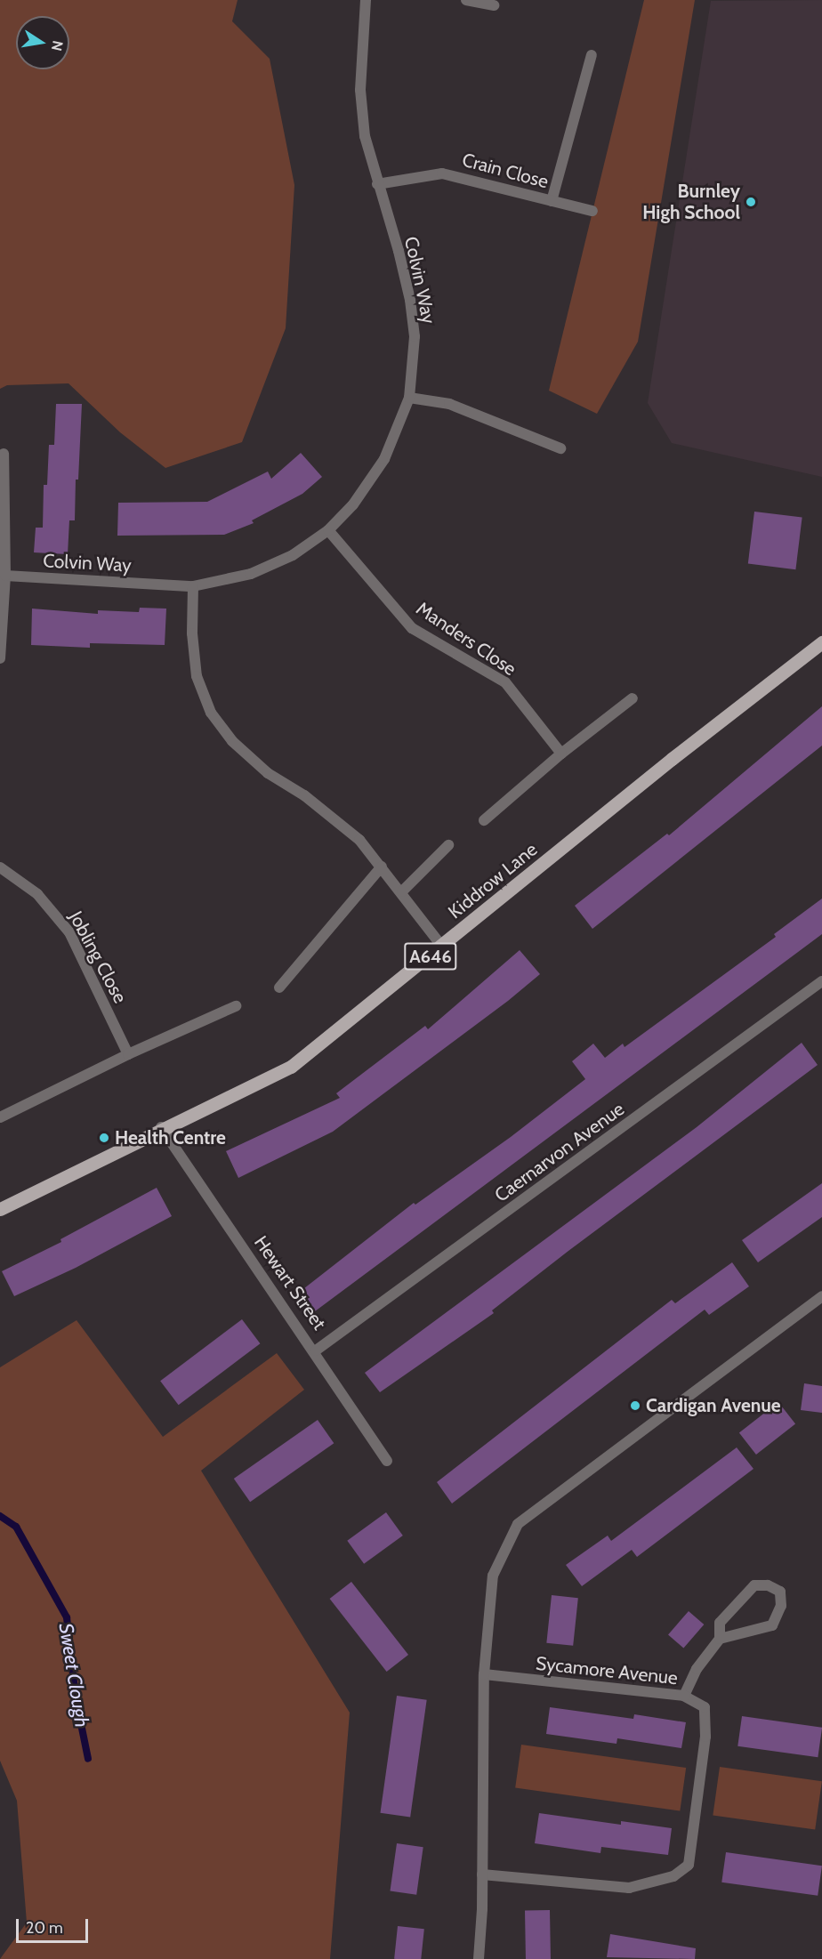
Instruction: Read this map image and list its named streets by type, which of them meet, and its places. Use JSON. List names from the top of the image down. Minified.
{"streets":{"main road":["Kiddrow Lane","A646"],"street":["Crain Close","Colvin Way","Manders Close","Jobling Close","Caernarvon Avenue","Hewart Street","Sycamore Avenue"]},"crossings":[["Crain Close","Colvin Way"],["Colvin Way","Manders Close"],["Kiddrow Lane","Hewart Street"],["Caernarvon Avenue","Hewart Street"]],"water":["Sweet Clough"],"places":["Burnley High School","Health Centre","Cardigan Avenue"],"scale_bar":"20 m","north":"right"}
